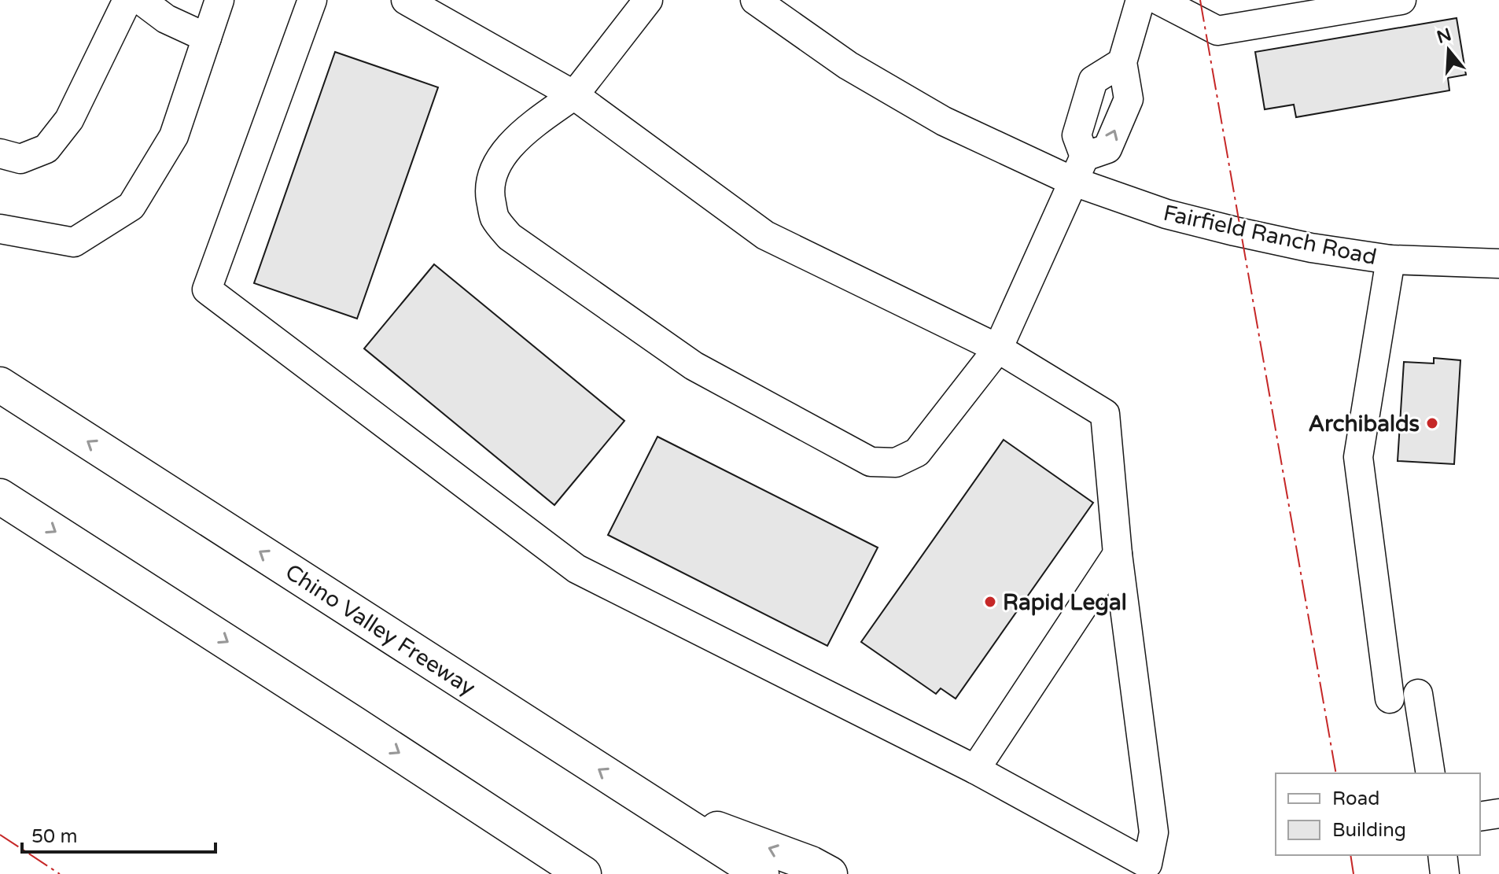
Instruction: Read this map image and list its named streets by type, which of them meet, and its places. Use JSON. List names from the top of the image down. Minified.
{"streets":{"highway":["Chino Valley Freeway"],"street":["Fairfield Ranch Road"]},"places":["Archibalds","Rapid Legal"],"legend":["Road","Building"],"scale_bar":"50 m","north":"top"}
